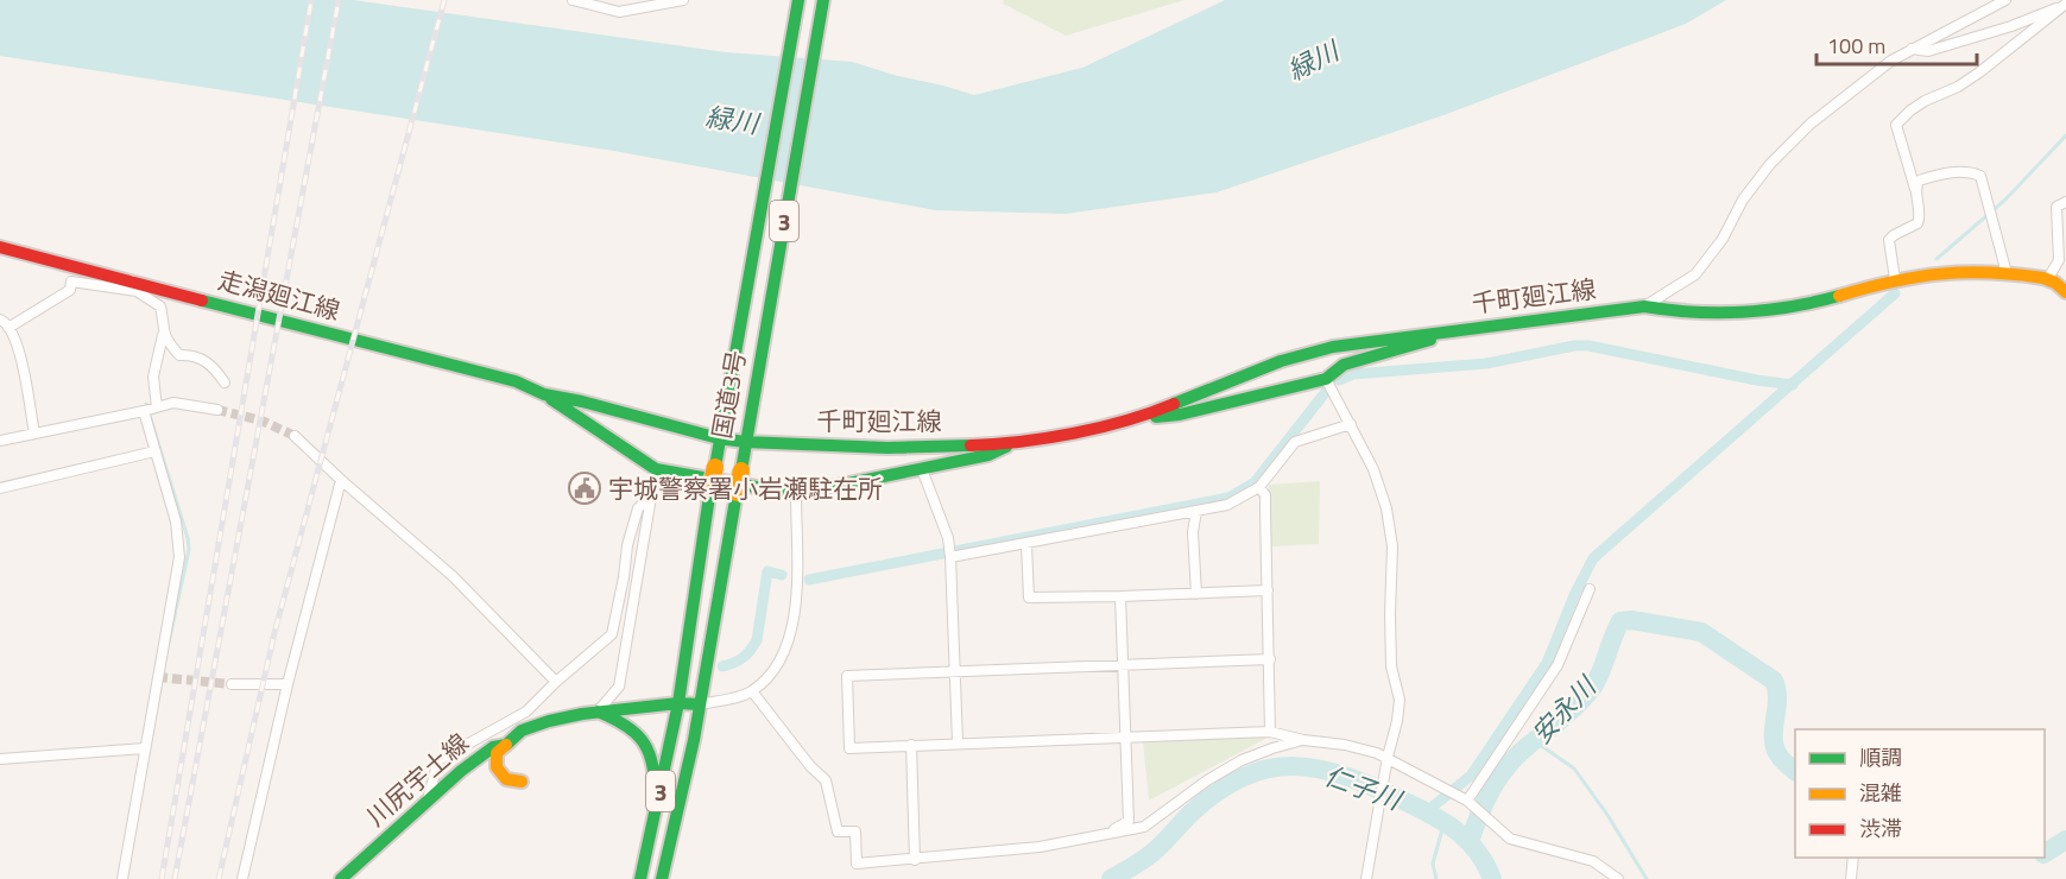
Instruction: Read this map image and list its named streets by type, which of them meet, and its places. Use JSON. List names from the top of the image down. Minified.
{"streets":{"main road":["3","走潟廻江線","千町廻江線","国道3号","川尻宇土線"]},"crossings":[["走潟廻江線","千町廻江線"],["走潟廻江線","国道3号"],["千町廻江線","国道3号"],["国道3号","川尻宇土線"]],"water":["緑川","安永川","仁子川"],"places":{"public building":["宇城警察署小岩瀬駐在所"]},"legend":["順調","混雑","渋滞"],"scale_bar":"100 m"}
